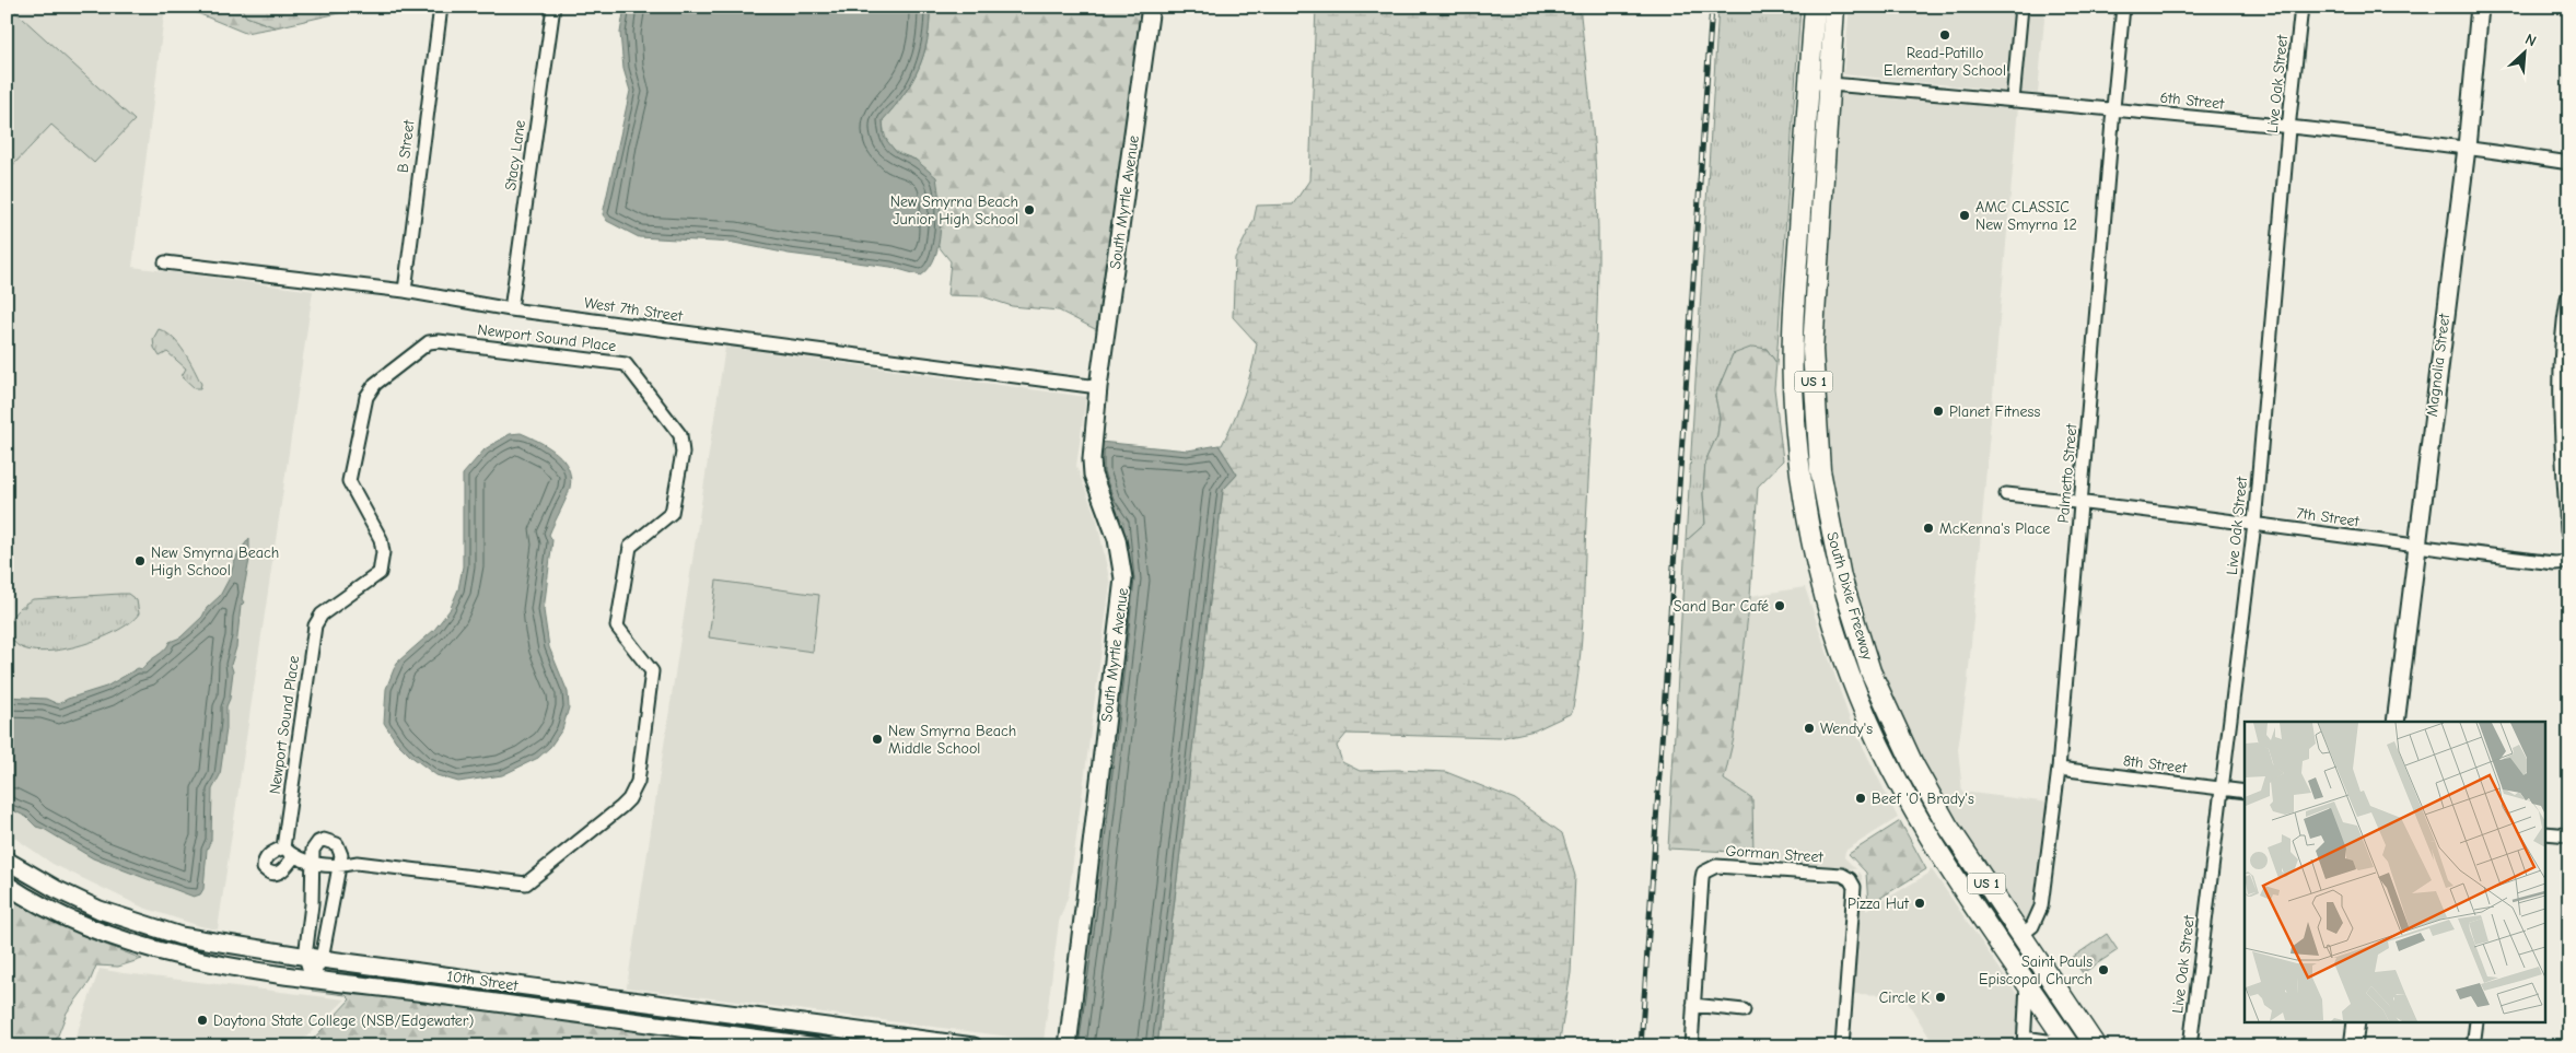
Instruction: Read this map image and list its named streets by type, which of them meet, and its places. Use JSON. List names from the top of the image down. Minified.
{"streets":{"main road":["US 1","South Dixie Freeway"],"street":["Live Oak Street","6th Street","B Street","Stacy Lane","South Myrtle Avenue","West 7th Street","Newport Sound Place","Magnolia Street","Palmetto Street","7th Street","8th Street","Gorman Street","10th Street"]},"crossings":[["Live Oak Street","6th Street"],["Live Oak Street","7th Street"],["Live Oak Street","8th Street"],["6th Street","Magnolia Street"],["6th Street","US 1"],["6th Street","Palmetto Street"],["6th Street","South Dixie Freeway"],["B Street","West 7th Street"],["Stacy Lane","West 7th Street"],["South Myrtle Avenue","West 7th Street"],["Magnolia Street","7th Street"],["US 1","South Dixie Freeway"],["Palmetto Street","7th Street"],["Palmetto Street","South Dixie Freeway"],["Palmetto Street","8th Street"]],"places":["Read-Patillo Elementary School","New Smyrna Beach Junior High School","AMC CLASSIC New Smyrna 12","Planet Fitness","McKenna's Place","New Smyrna Beach High School","Sand Bar Café","Wendy's","New Smyrna Beach Middle School","Beef 'O' Brady's","Pizza Hut","Saint Pauls Episcopal Church","Circle K","Daytona State College (NSB/Edgewater)"],"north":"top right"}
